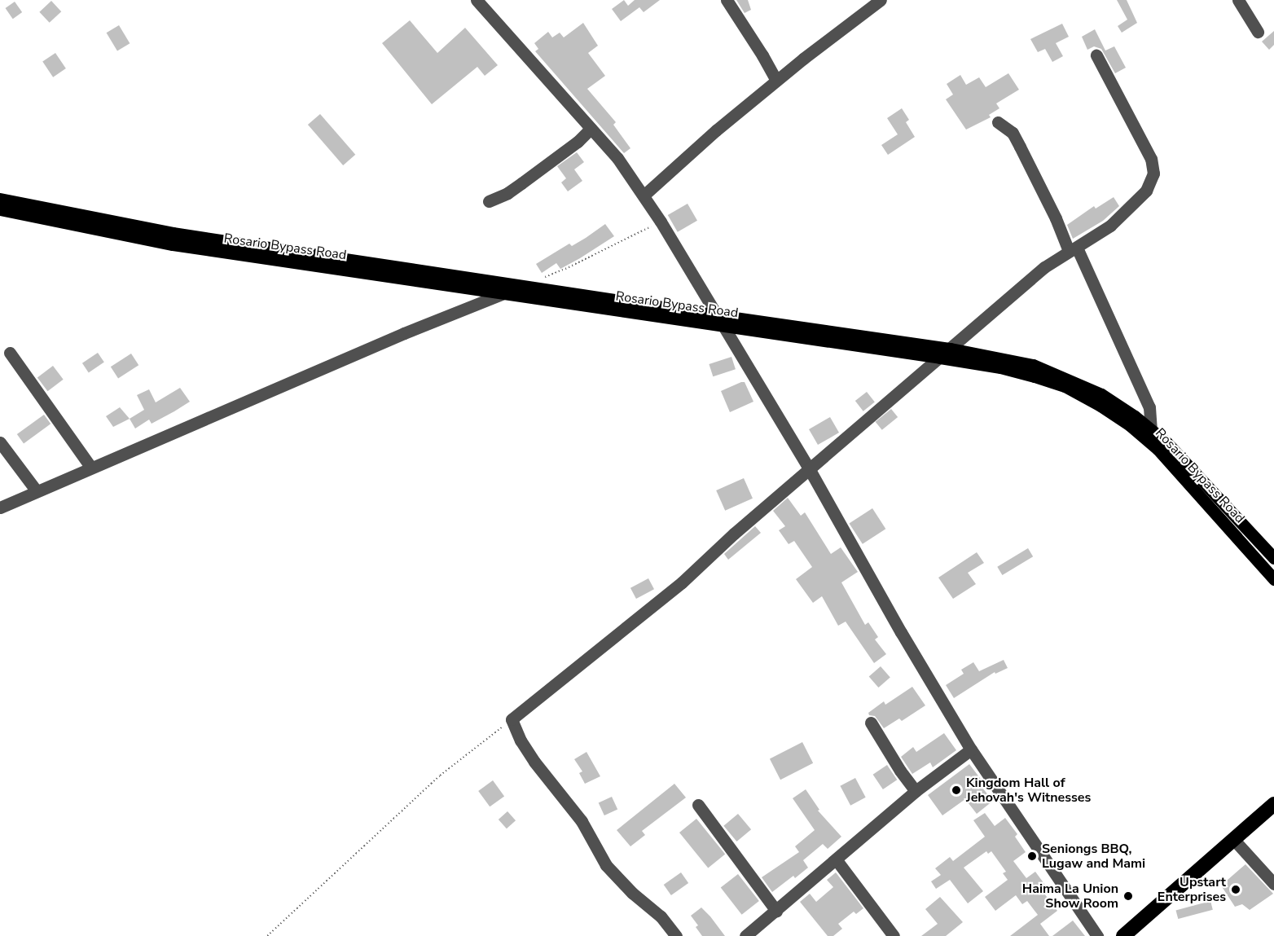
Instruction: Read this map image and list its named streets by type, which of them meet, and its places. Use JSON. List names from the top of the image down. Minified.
{"streets":{"main road":["Rosario Bypass Road"]},"places":["Kingdom Hall of Jehovah's Witnesses","Seniongs BBQ, Lugaw and Mami","Upstart Enterprises","Haima La Union Show Room"]}
